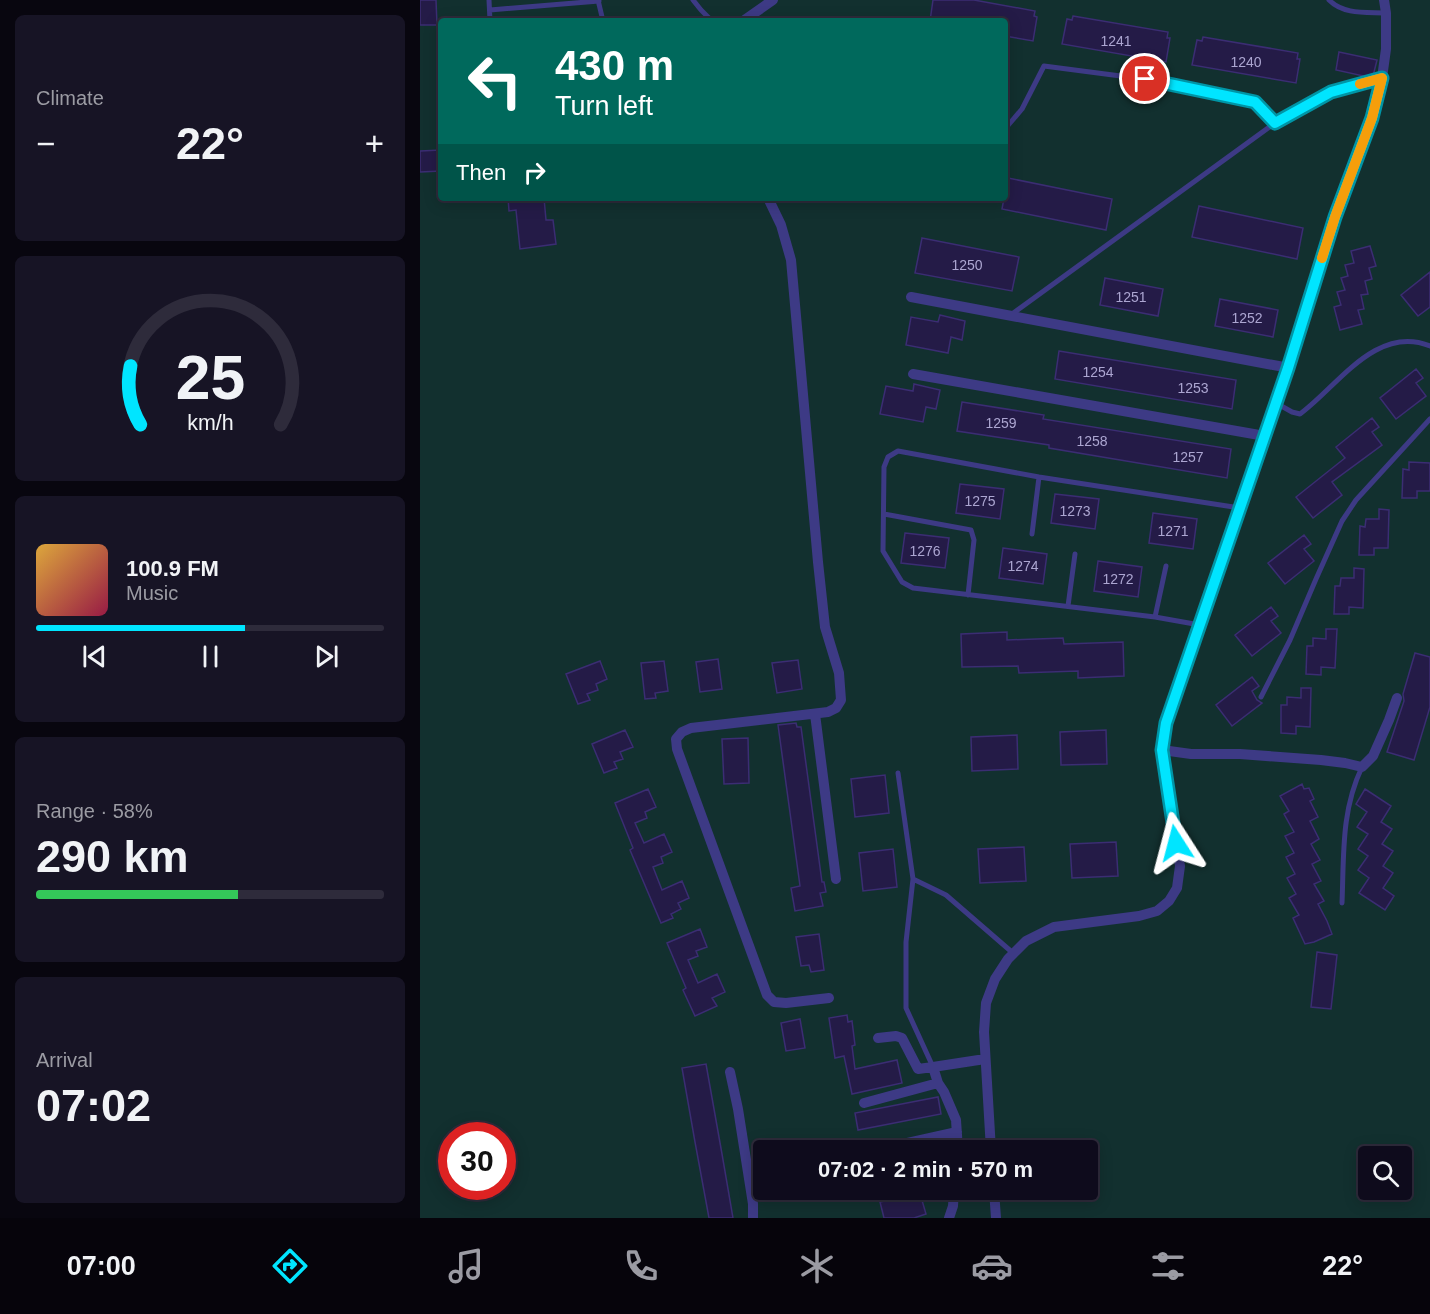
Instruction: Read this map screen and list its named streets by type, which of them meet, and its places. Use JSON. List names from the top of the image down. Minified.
{"house_numbers":["1241","1240","1250","1251","1252","1254","1253","1259","1258","1257","1275","1273","1271","1276","1274","1272"],"page":{"tile":["Climate",["Range · 58%","290 km"],["Arrival","07:02"]],"turn":["430 m","Turn left"],"heat":["−","22°","+"],"then":"Then","song":["100.9 FM","Music"],"limit":"30","trip":"07:02 · 2 min · 570 m","tabs":["07:00","22°"],"gauge":["25","km/h"]}}
